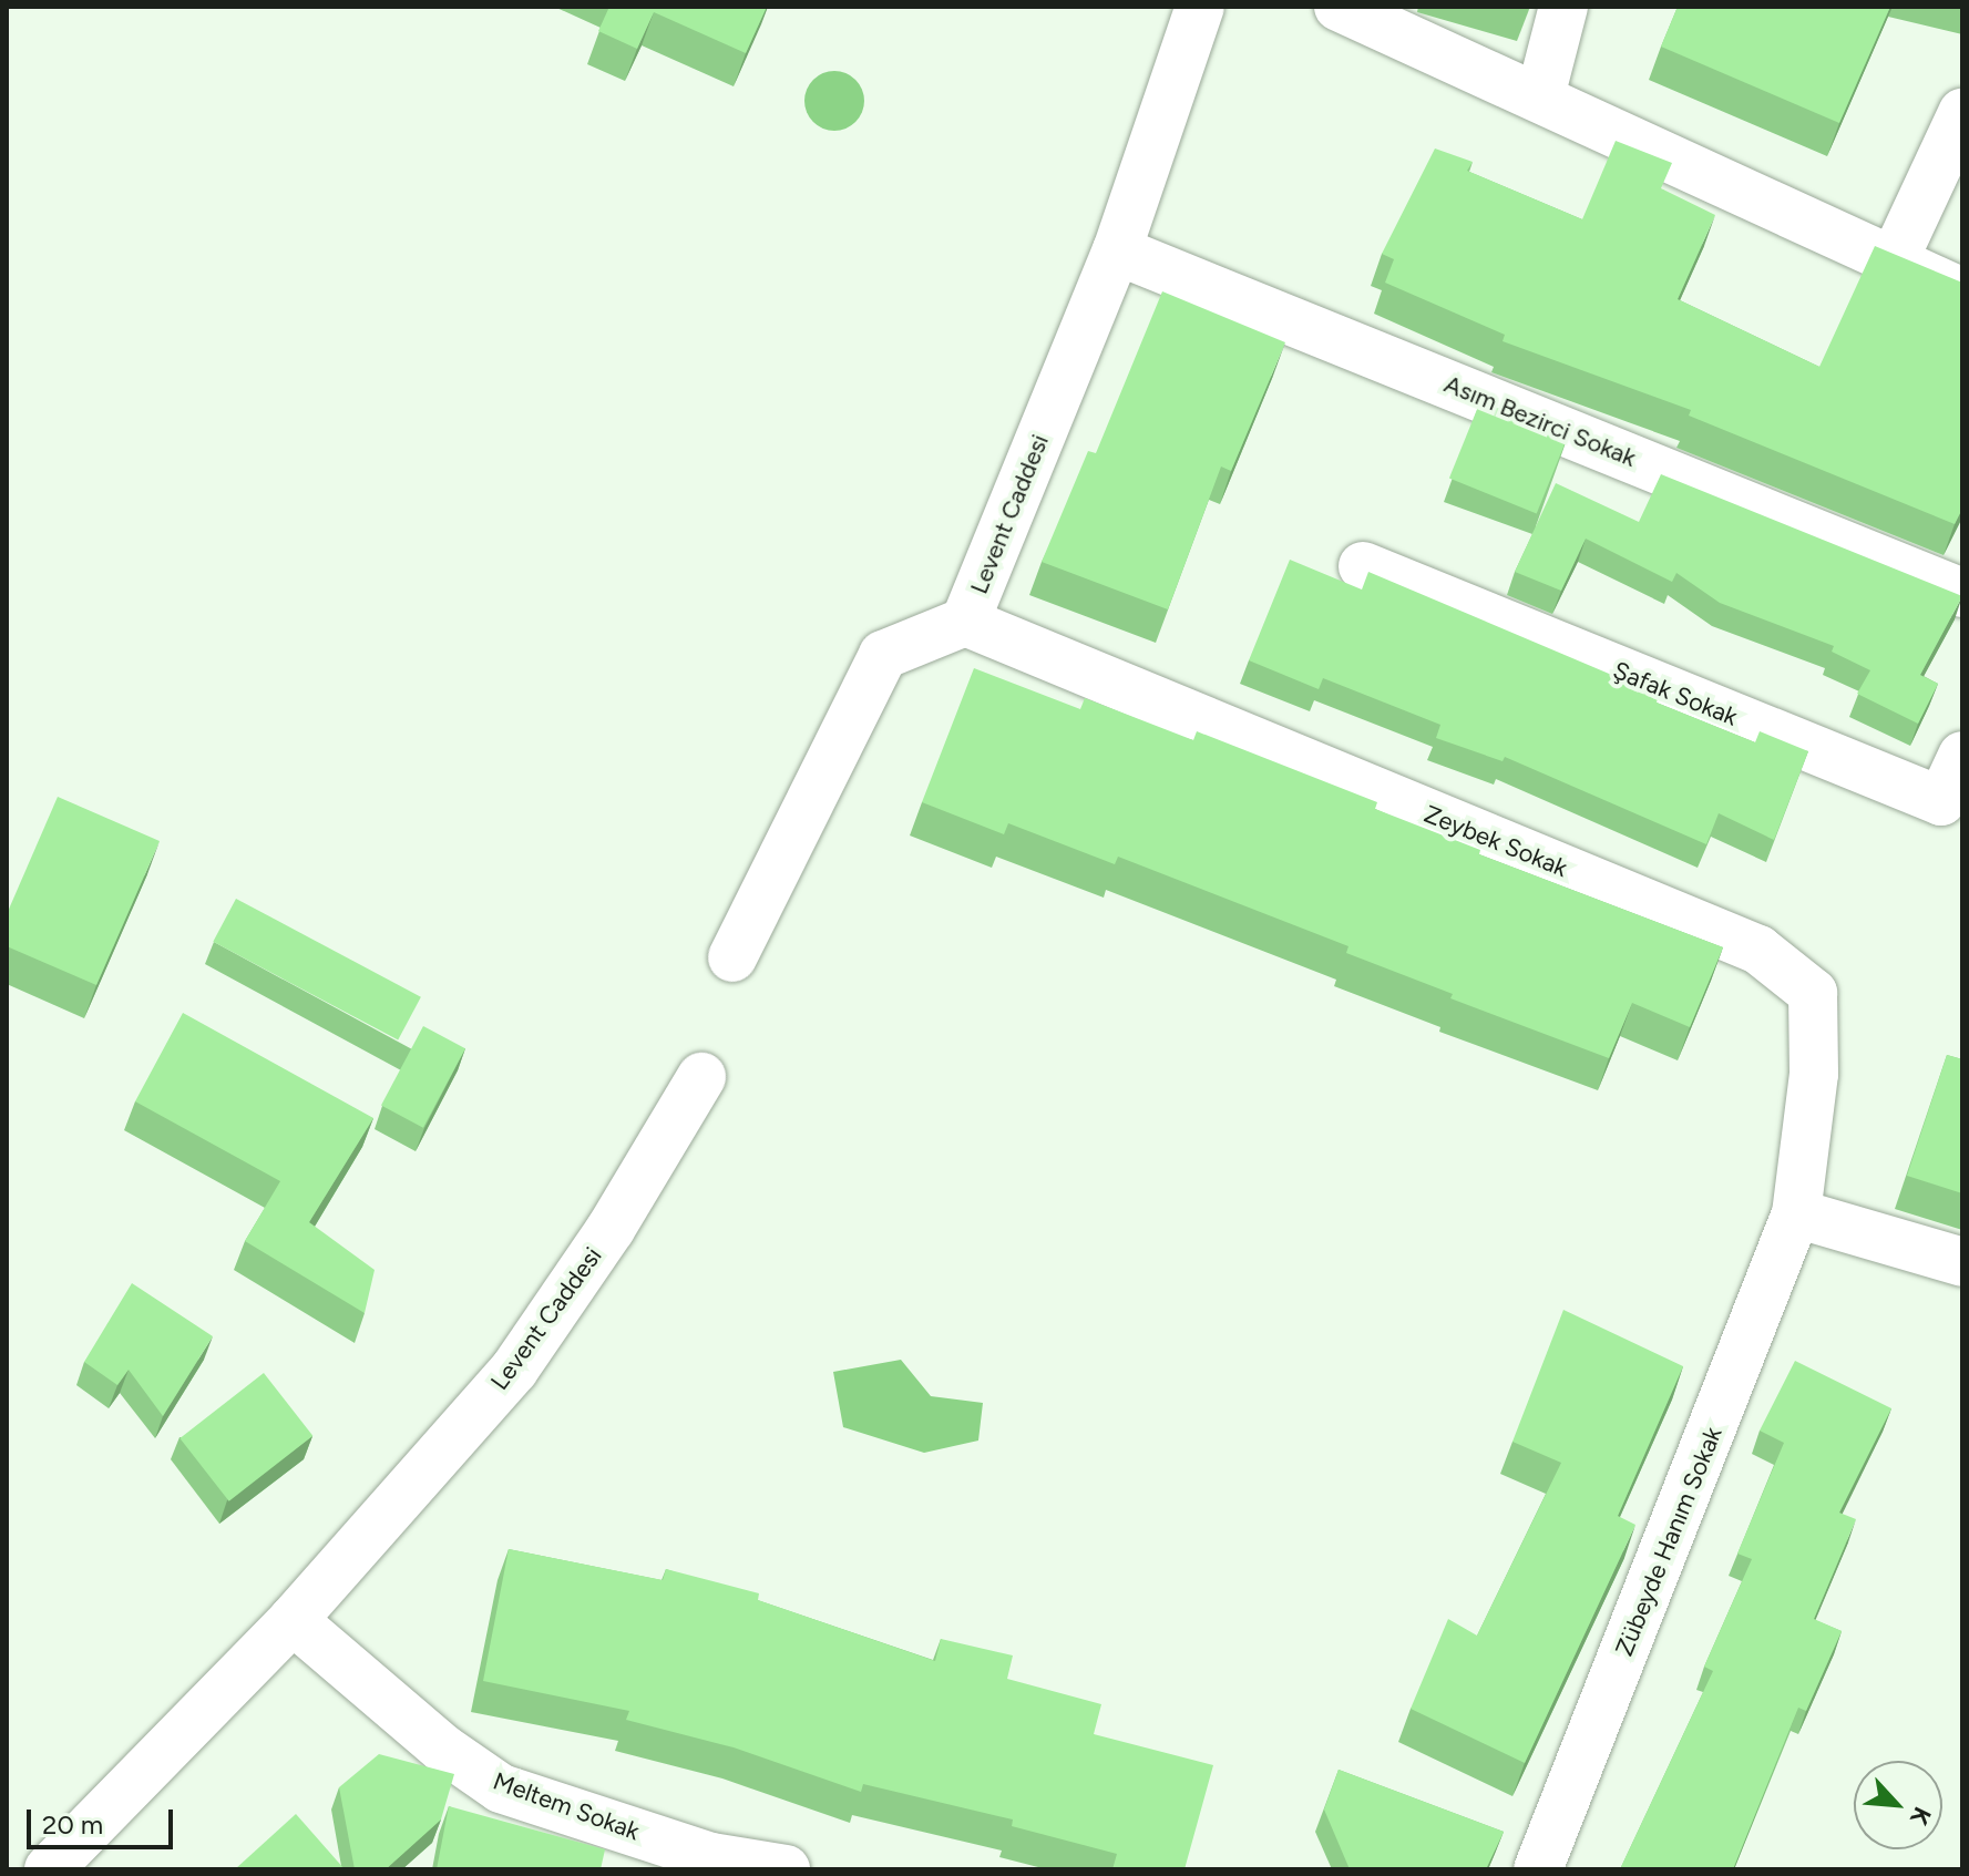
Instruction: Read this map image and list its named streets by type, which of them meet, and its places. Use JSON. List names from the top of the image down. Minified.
{"streets":{"street":["Asım Bezirci Sokak","Levent Caddesi","Şafak Sokak","Zeybek Sokak","Zübeyde Hanım Sokak","Meltem Sokak"]},"crossings":[["Asım Bezirci Sokak","Levent Caddesi"],["Levent Caddesi","Zeybek Sokak"],["Levent Caddesi","Meltem Sokak"],["Zeybek Sokak","Zübeyde Hanım Sokak"]],"scale_bar":"20 m","north":"bottom right"}
